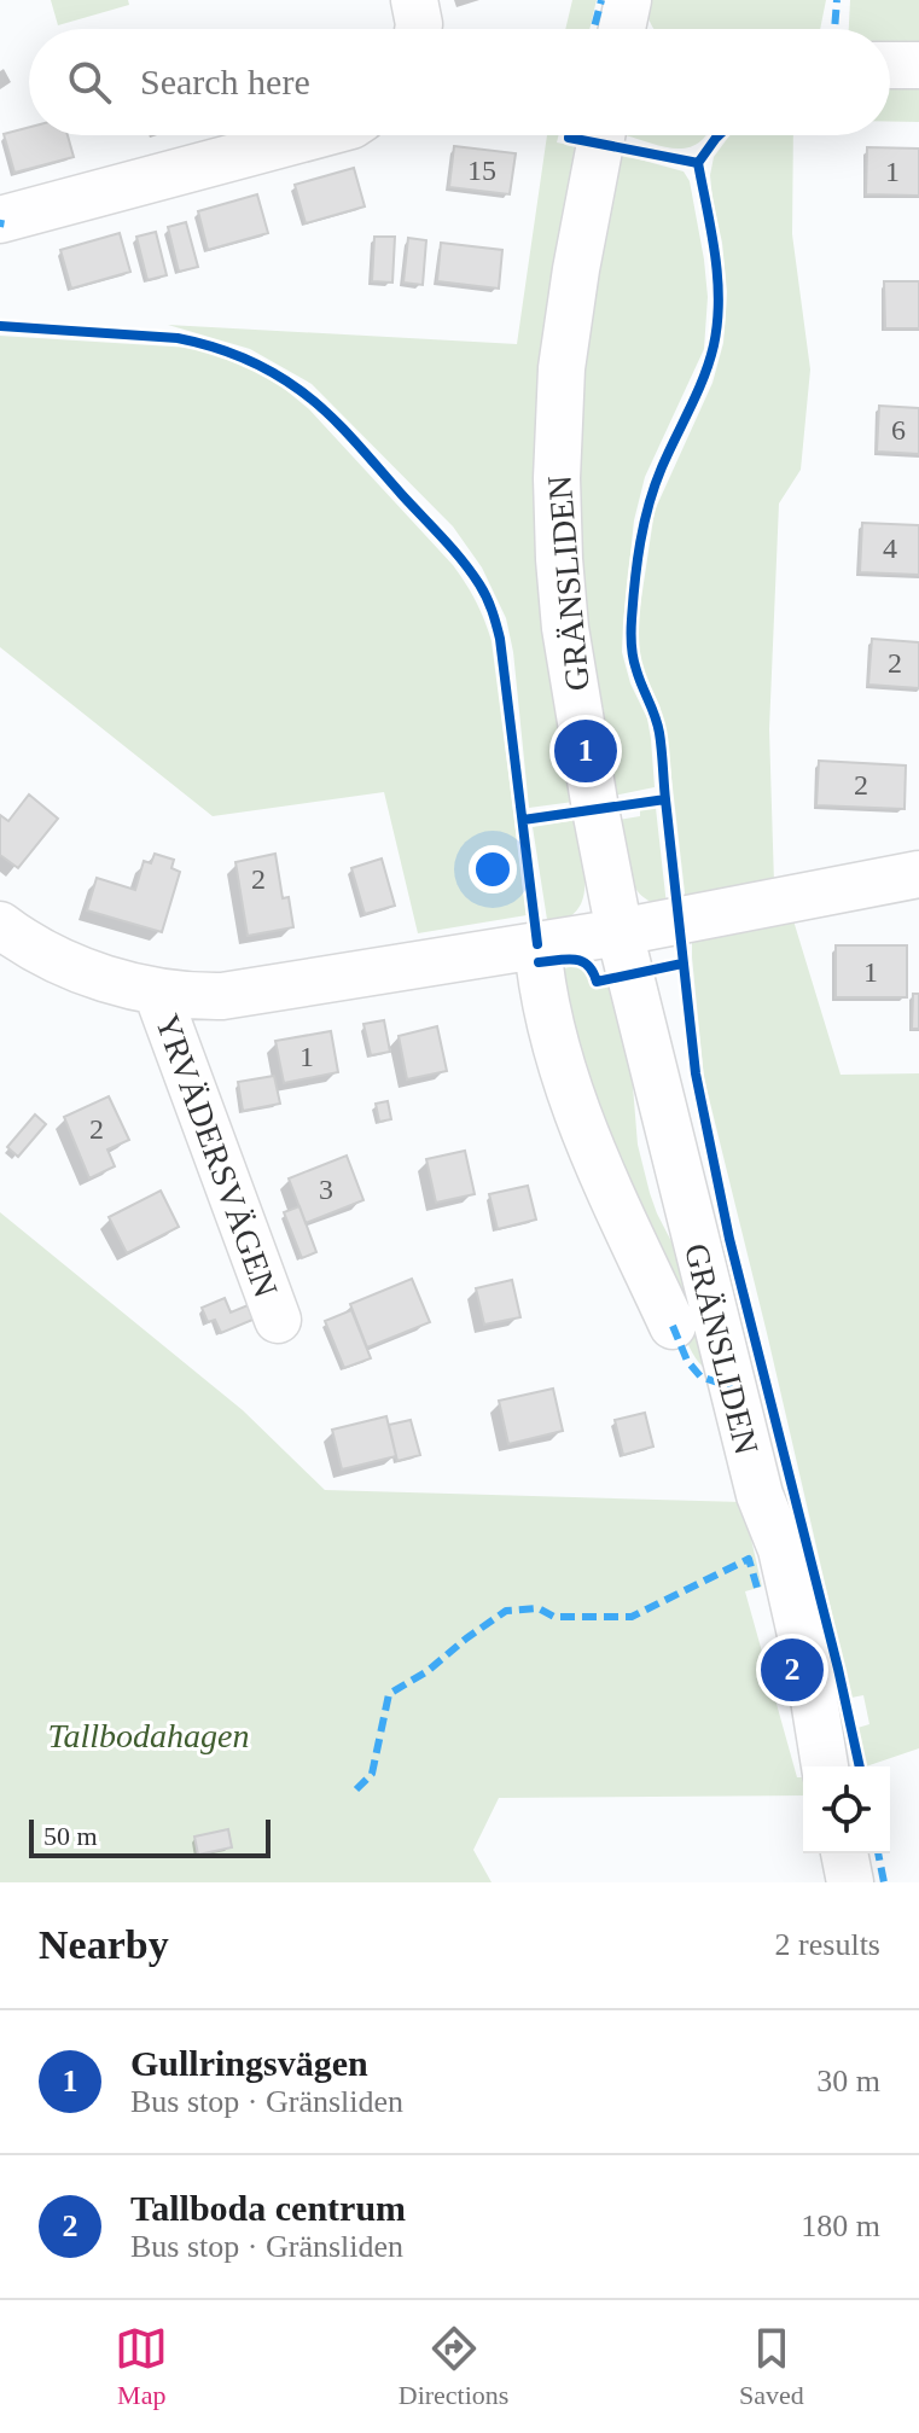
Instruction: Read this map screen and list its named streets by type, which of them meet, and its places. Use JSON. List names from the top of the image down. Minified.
{"streets":{"street":["GRÄNSLIDEN","YRVÄDERSVÄGEN"]},"parks":["Tallbodahagen"],"house_numbers":["15","1","6","4","2","2","2","1","1","2","3"],"scale_bar":"50 m","page":{"search":"Search here","pins":["1","2"],"scale":"50 m","heading":["Nearby","2 results"],"list":[{"mark":"1","name":"Gullringsvägen","note":"Bus stop · Gränsliden","value":"30 m"},{"mark":"2","name":"Tallboda centrum","note":"Bus stop · Gränsliden","value":"180 m"}],"nav":["Map","Directions","Saved"]}}
